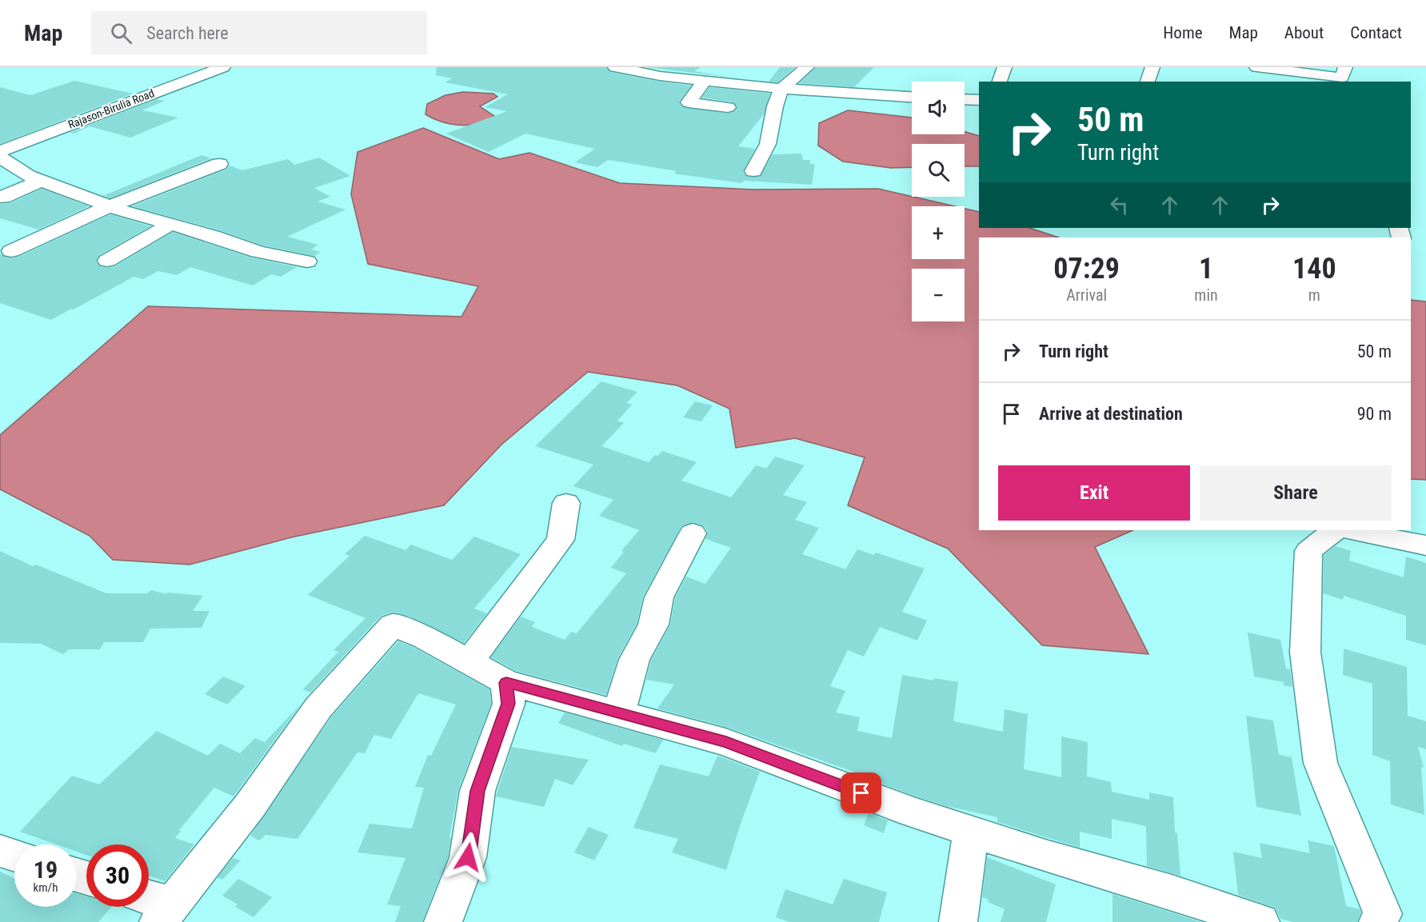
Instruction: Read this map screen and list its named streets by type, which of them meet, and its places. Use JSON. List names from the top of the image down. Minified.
{"streets":{"street":["Rajason-Birulia Road"]},"page":{"header":"Map","search":"Search here","nav":["Home","Map","About","Contact"],"map_buttons":["+","−"],"turn":["50 m","Turn right"],"eta":["07:29","Arrival","1","min","140","m"],"list":[{"name":"Turn right","value":"50 m"},{"name":"Arrive at destination","value":"90 m"}],"buttons":["Exit","Share"],"speed":"19 km/h","limit":"30"}}
